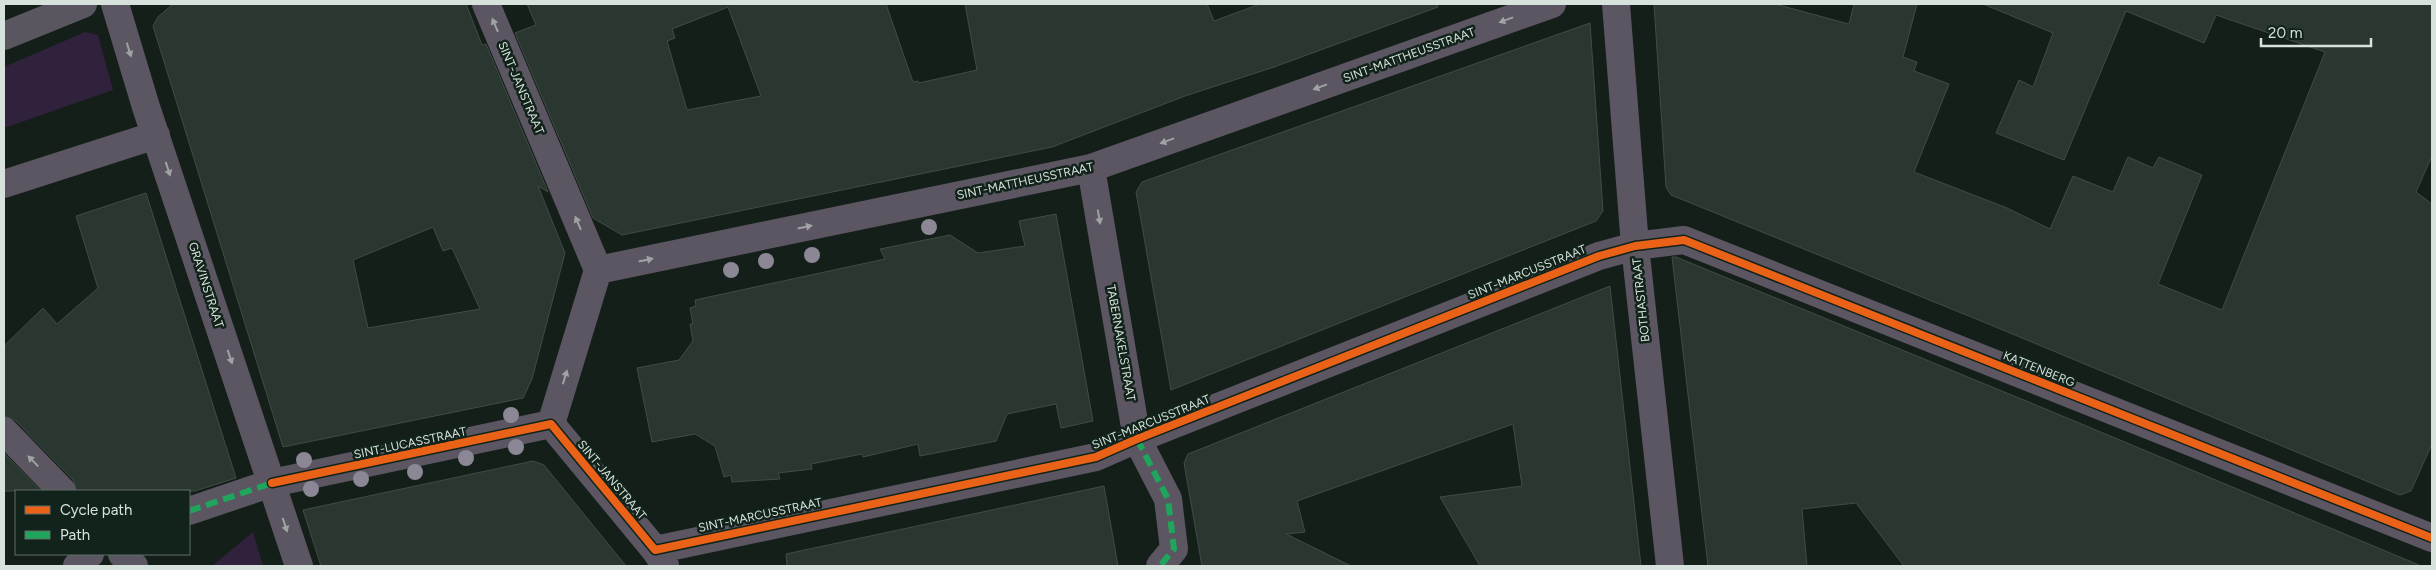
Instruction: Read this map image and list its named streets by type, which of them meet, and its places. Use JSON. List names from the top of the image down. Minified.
{"streets":{"street":["SINT-MATTHEUSSTRAAT","SINT-JANSTRAAT","SINT-MARCUSSTRAAT","GRAVINSTRAAT","BOTHASTRAAT","TABERNAKELSTRAAT","KATTENBERG","SINT-LUCASSTRAAT"]},"crossings":[["SINT-MATTHEUSSTRAAT","SINT-JANSTRAAT"],["SINT-MATTHEUSSTRAAT","TABERNAKELSTRAAT"],["SINT-JANSTRAAT","SINT-MARCUSSTRAAT"],["SINT-JANSTRAAT","SINT-LUCASSTRAAT"],["SINT-MARCUSSTRAAT","BOTHASTRAAT"],["SINT-MARCUSSTRAAT","TABERNAKELSTRAAT"],["SINT-MARCUSSTRAAT","KATTENBERG"],["GRAVINSTRAAT","SINT-LUCASSTRAAT"],["BOTHASTRAAT","KATTENBERG"]],"one_way":["SINT-JANSTRAAT","GRAVINSTRAAT","TABERNAKELSTRAAT"],"legend":["Cycle path","Path"],"scale_bar":"20 m"}
